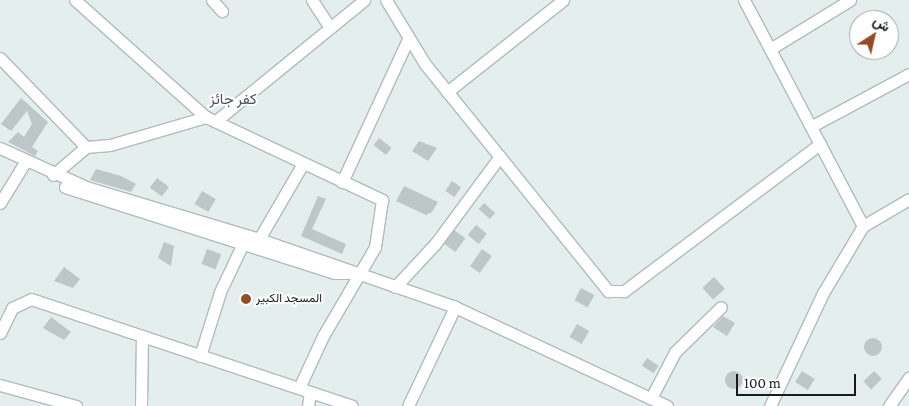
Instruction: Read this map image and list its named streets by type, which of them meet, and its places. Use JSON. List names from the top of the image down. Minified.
{"districts":["كفر جائز"],"places":["المسجد الكبير"],"scale_bar":"100 m","north":"top right"}
